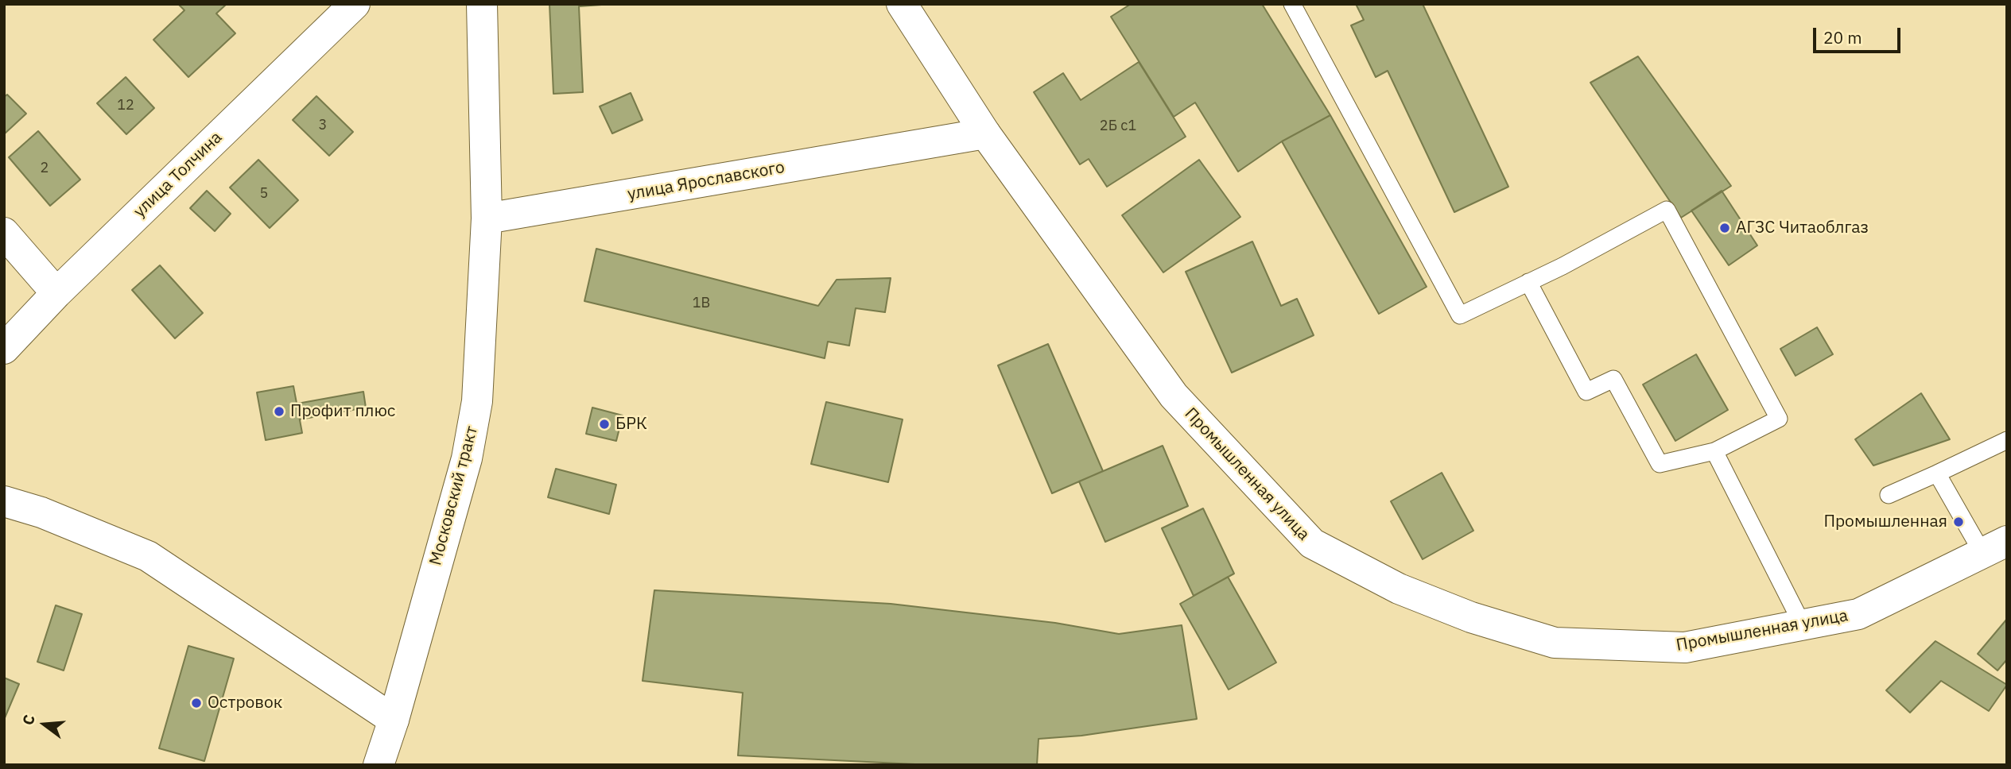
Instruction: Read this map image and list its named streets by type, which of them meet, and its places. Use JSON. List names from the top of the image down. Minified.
{"streets":{"street":["улица Толчина","улица Ярославского","Промышленная улица","Московский тракт"]},"crossings":[["улица Ярославского","Промышленная улица"],["улица Ярославского","Московский тракт"]],"places":["АГЗС Читаоблгаз","Профит плюс","БРК","Промышленная","Островок"],"house_numbers":["12","3","2Б с1","2","5","1В"],"scale_bar":"20 m","north":"left"}
